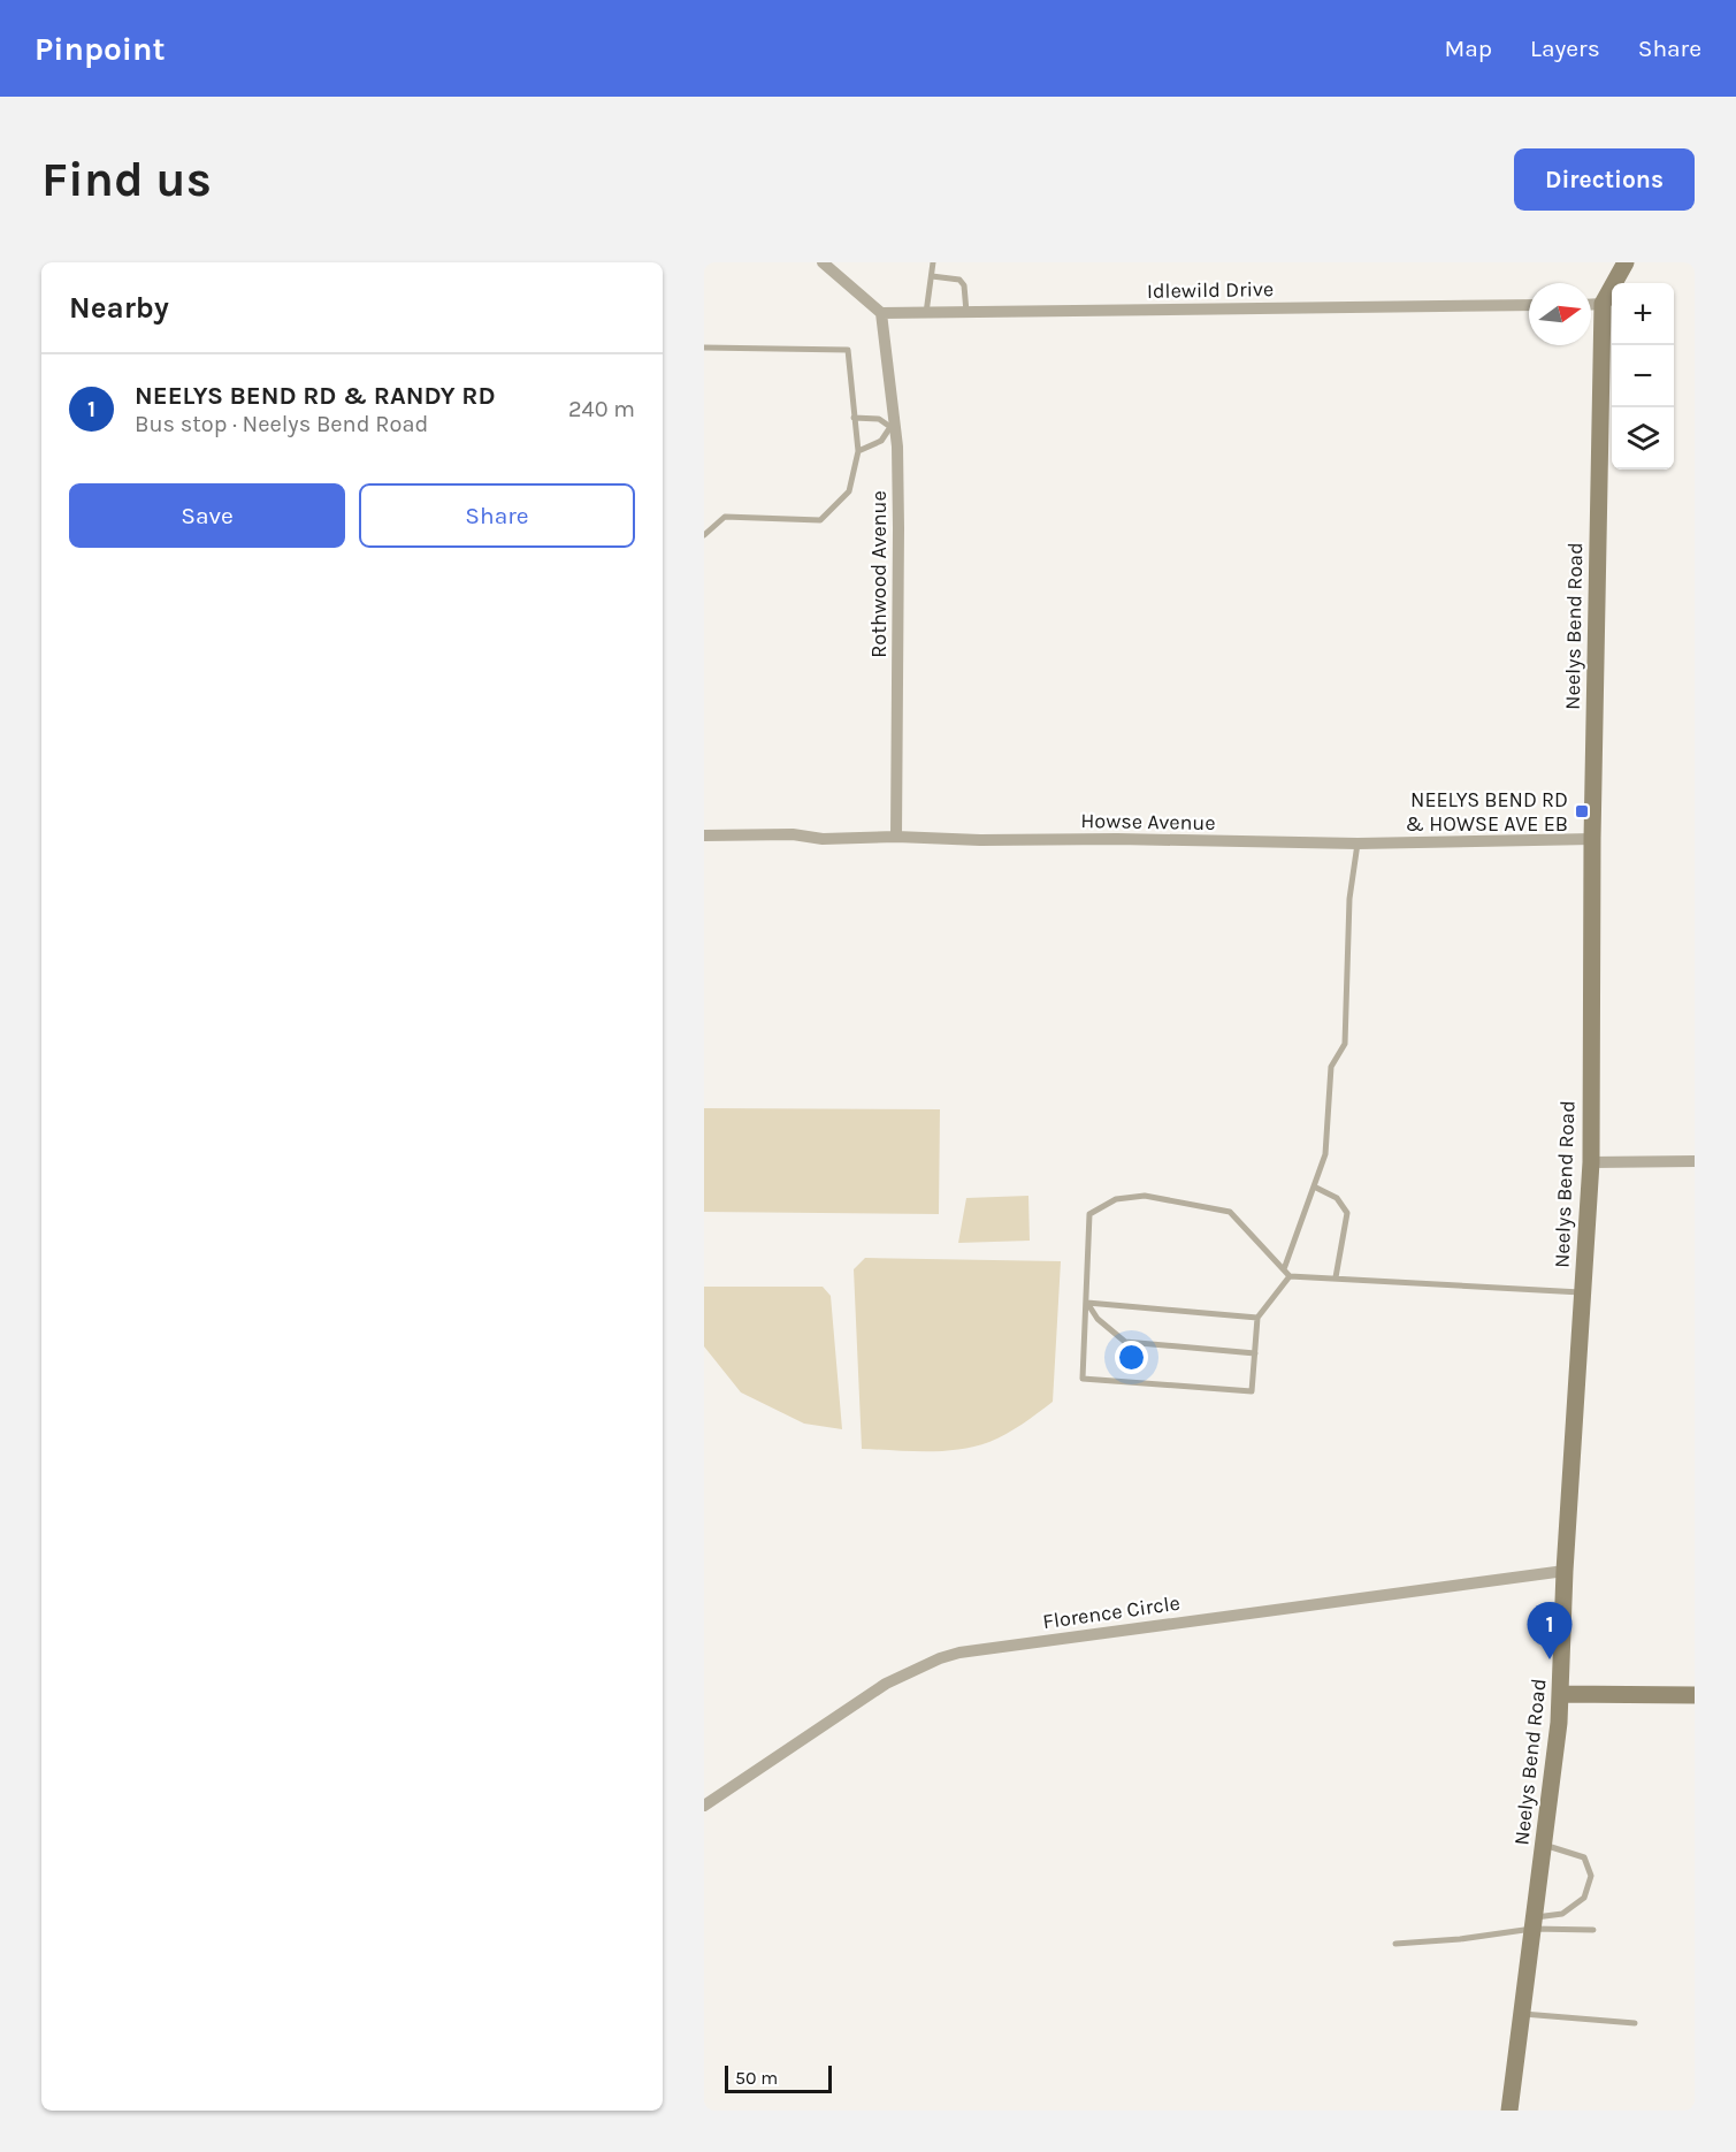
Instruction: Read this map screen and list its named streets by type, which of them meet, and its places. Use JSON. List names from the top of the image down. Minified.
{"streets":{"main road":["Neelys Bend Road"],"street":["Idlewild Drive","Rothwood Avenue","Howse Avenue","Florence Circle"]},"crossings":[["Idlewild Drive","Rothwood Avenue"],["Rothwood Avenue","Howse Avenue"],["Neelys Bend Road","Howse Avenue"],["Neelys Bend Road","Florence Circle"]],"places":{"transit":["NEELYS BEND RD & HOWSE AVE EB"]},"scale_bar":"50 m","north":"right","page":{"header":"Pinpoint","nav":["Map","Layers","Share"],"buttons":["Directions",["Save","Share"]],"title":"Find us","heading":"Nearby","map_buttons":["+","−"],"list":[{"mark":"1","name":"NEELYS BEND RD & RANDY RD","note":"Bus stop · Neelys Bend Road","value":"240 m"}],"pins":"1","scale":"50 m"}}
